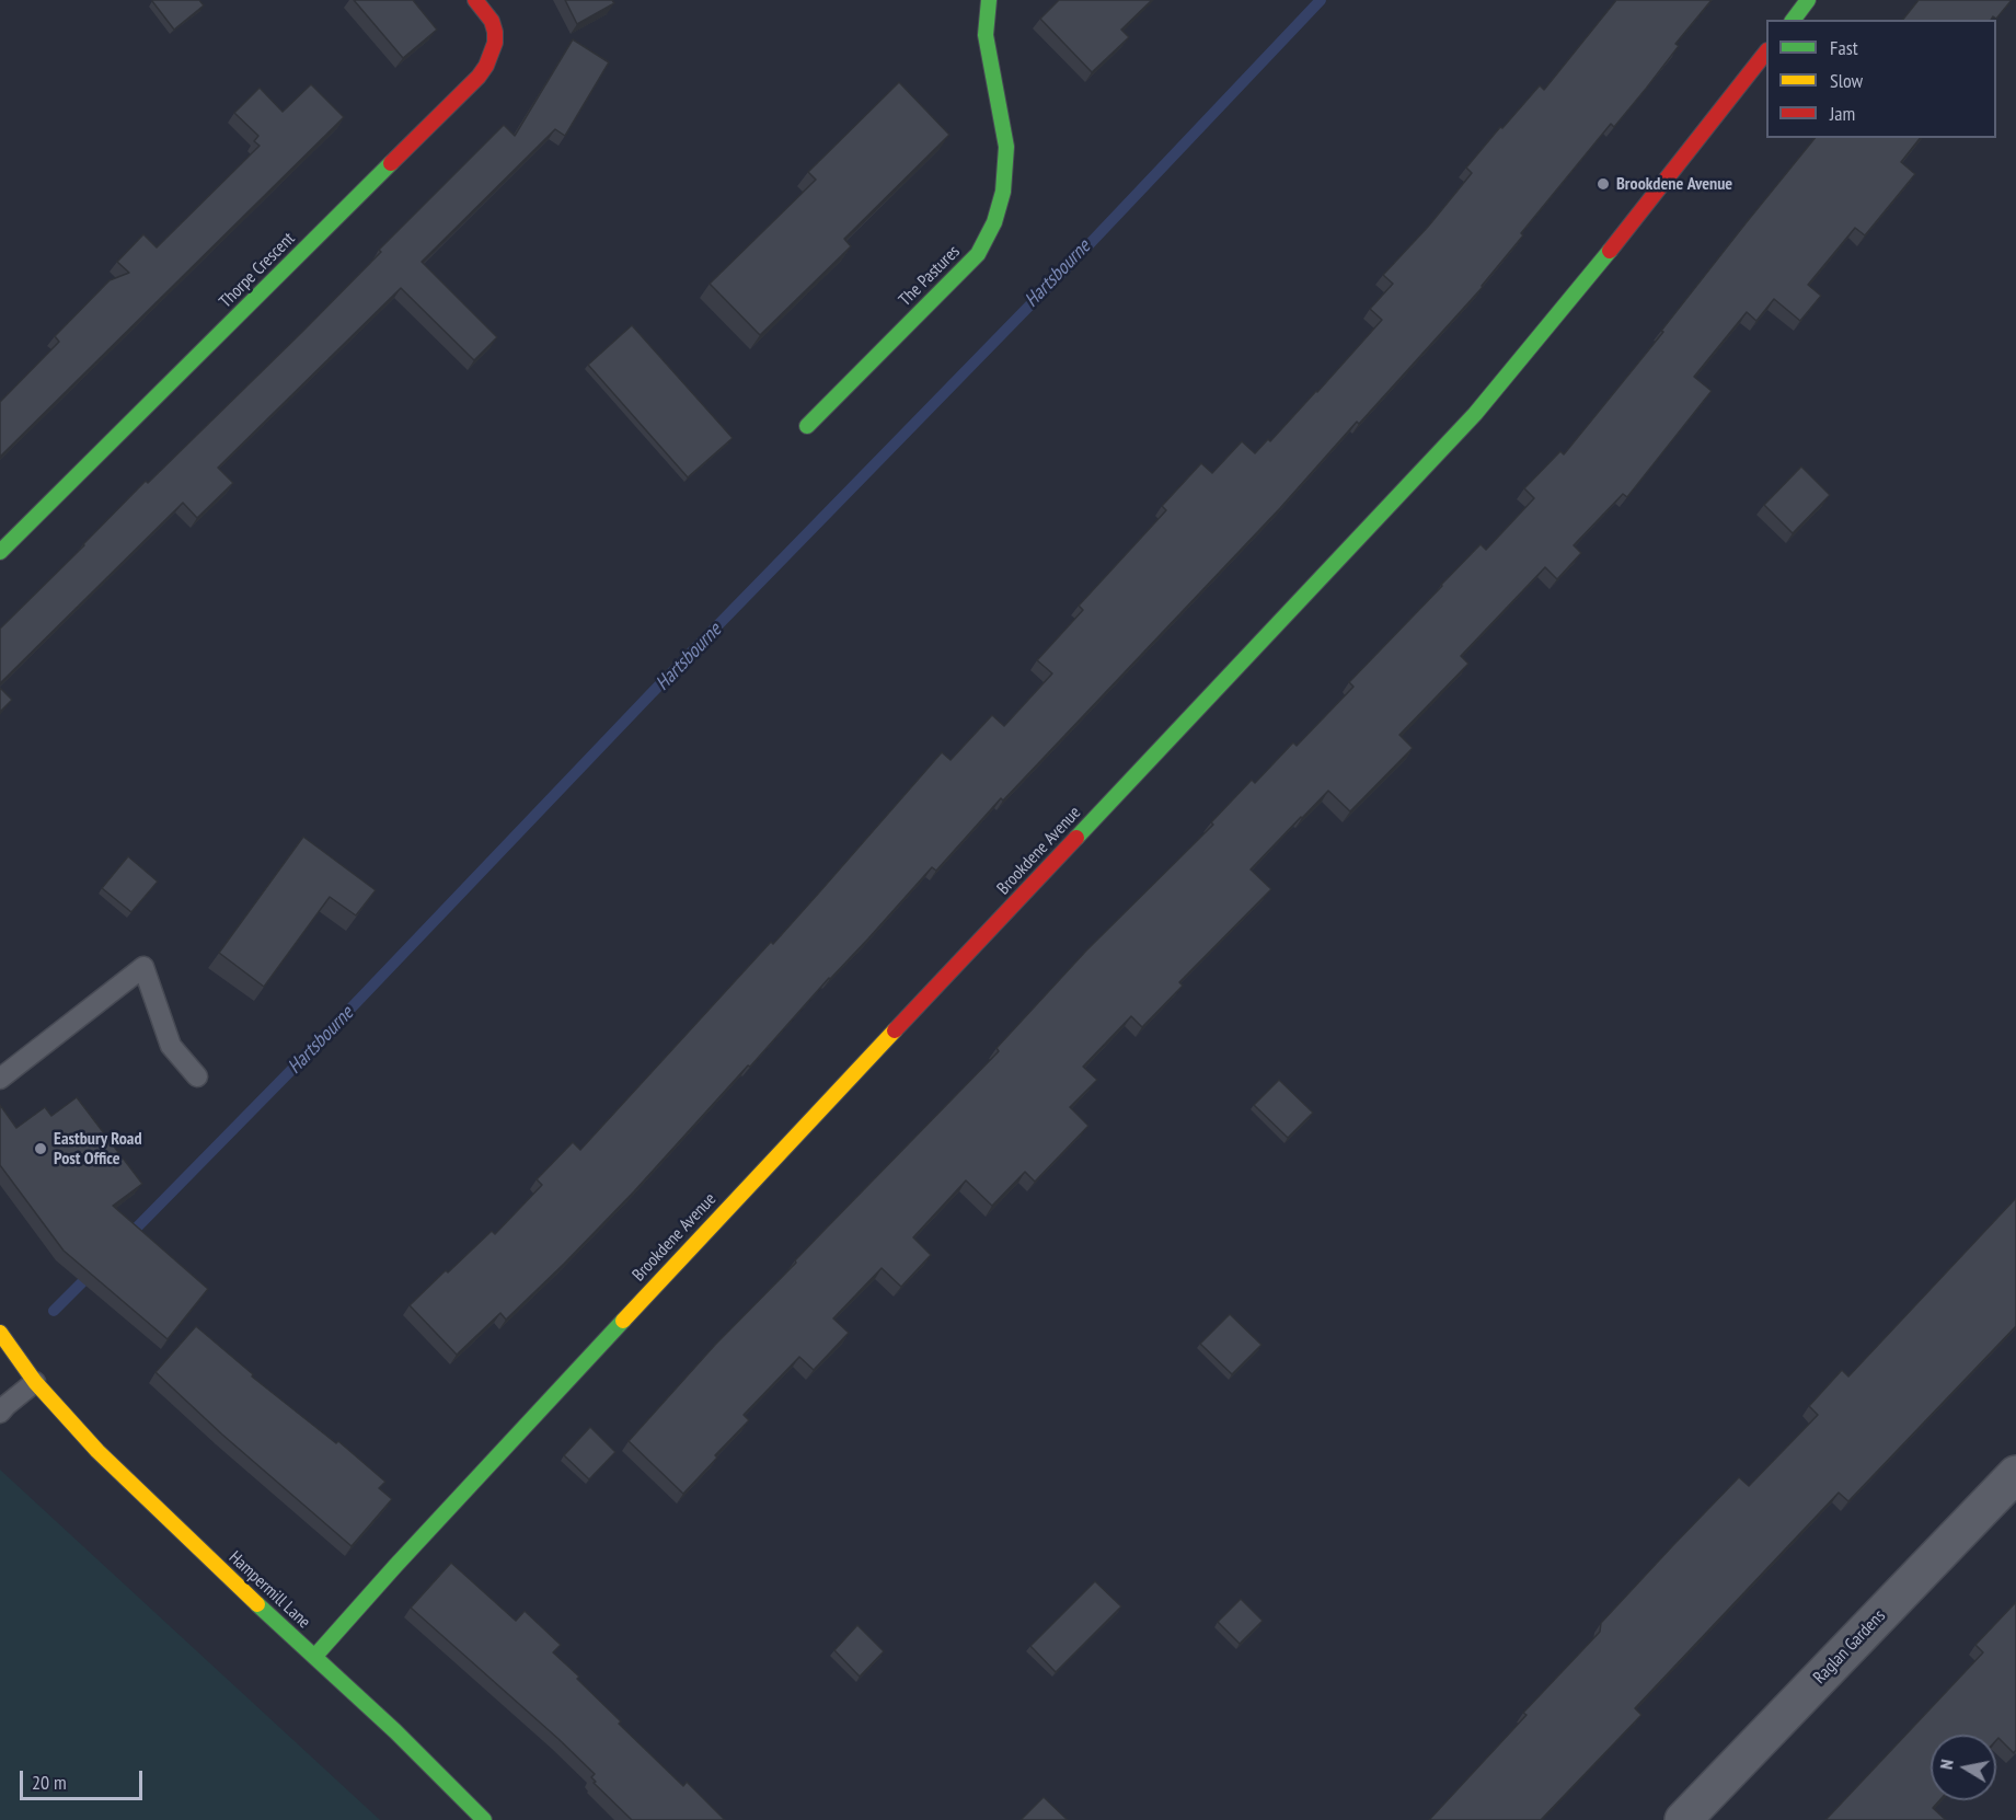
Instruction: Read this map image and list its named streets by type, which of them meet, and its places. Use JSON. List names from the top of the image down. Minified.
{"streets":{"main road":["Thorpe Crescent","The Pastures","Brookdene Avenue","Hampermill Lane"],"street":["Raglan Gardens"]},"crossings":[["Brookdene Avenue","Hampermill Lane"]],"water":["Hartsbourne"],"places":["Brookdene Avenue","Eastbury Road Post Office"],"legend":["Fast","Slow","Jam"],"scale_bar":"20 m","north":"left"}
